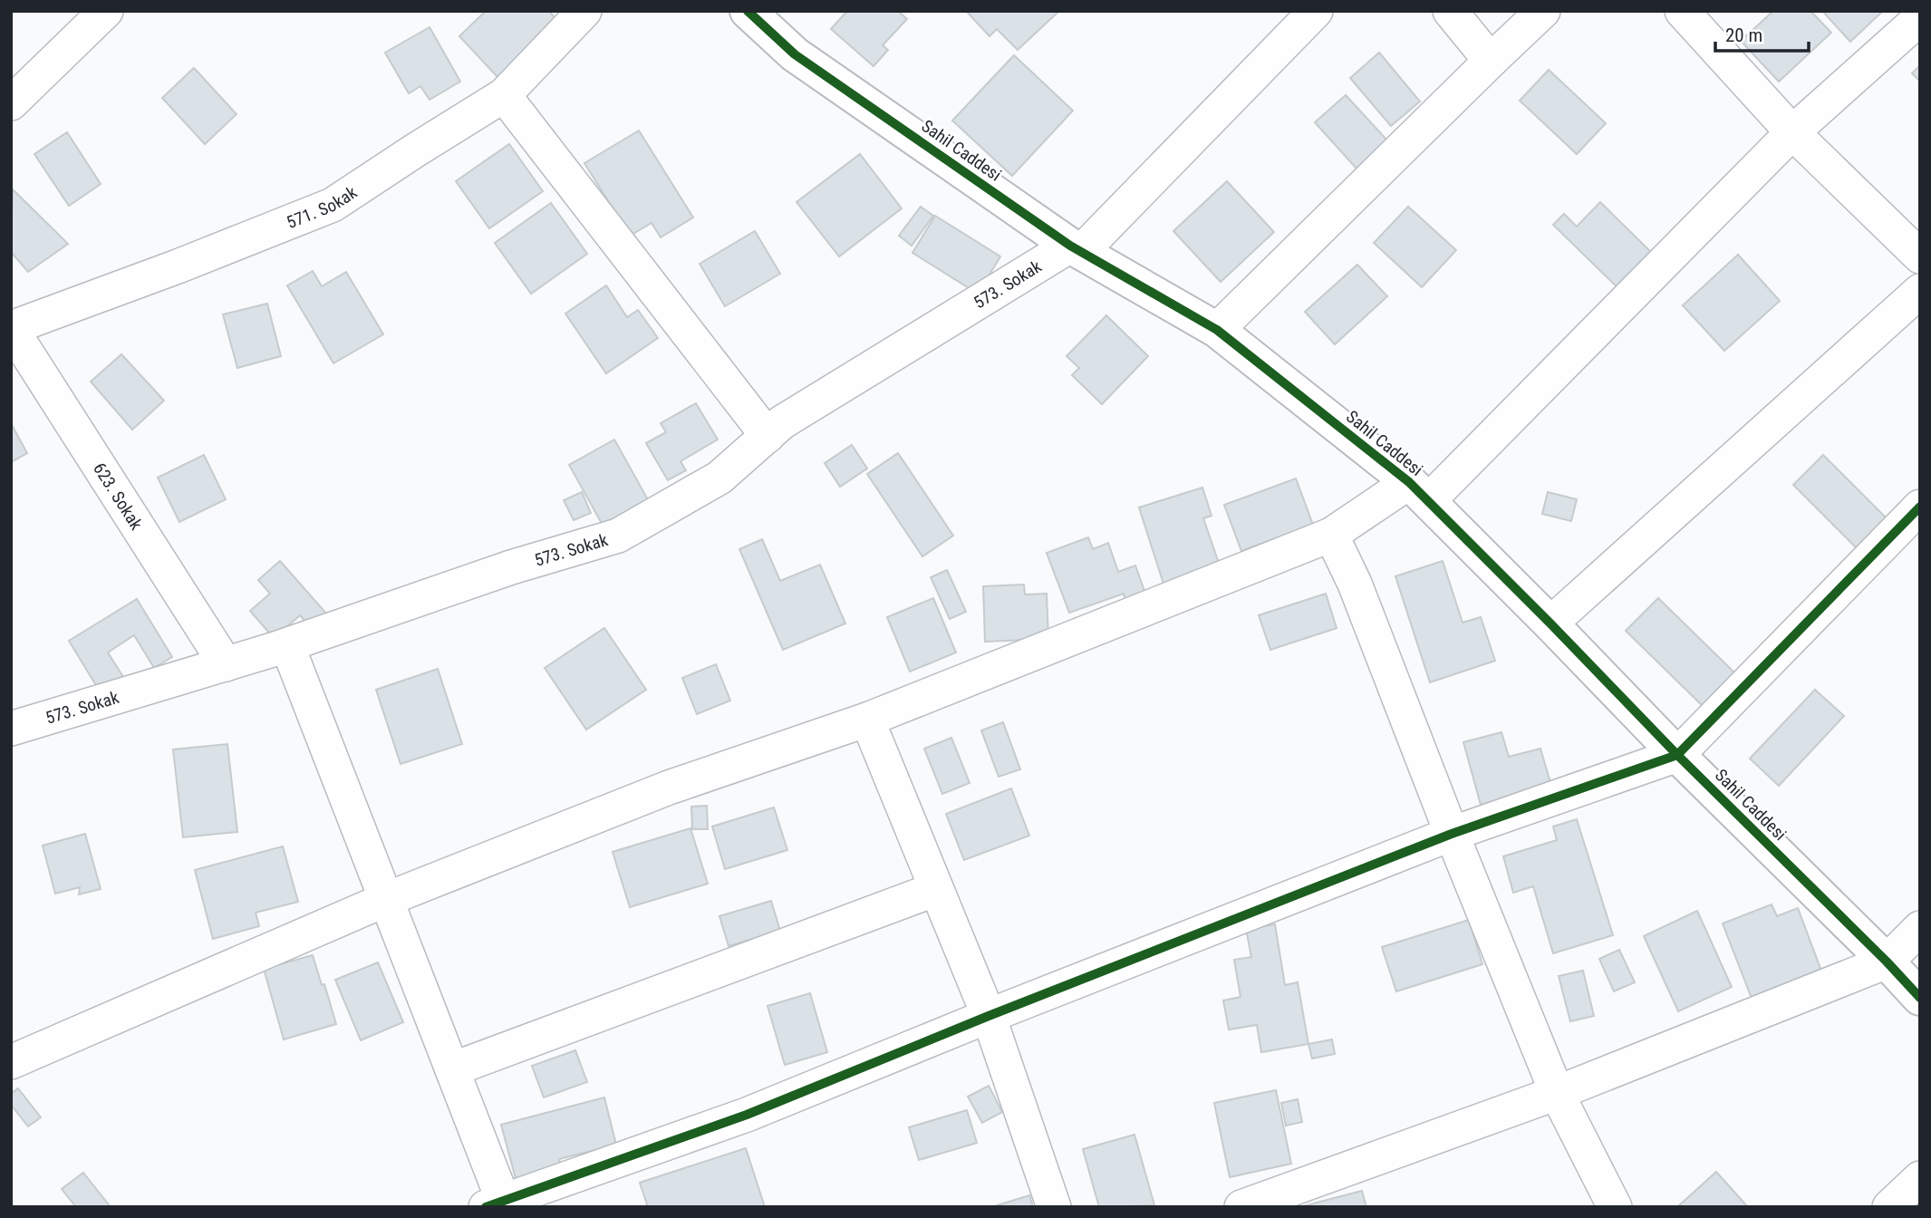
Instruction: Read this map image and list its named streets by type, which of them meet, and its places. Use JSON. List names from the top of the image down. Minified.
{"streets":{"street":["Sahil Caddesi","571. Sokak","573. Sokak","623. Sokak"]},"crossings":[["Sahil Caddesi","573. Sokak"],["571. Sokak","623. Sokak"],["573. Sokak","623. Sokak"]],"scale_bar":"20 m"}
